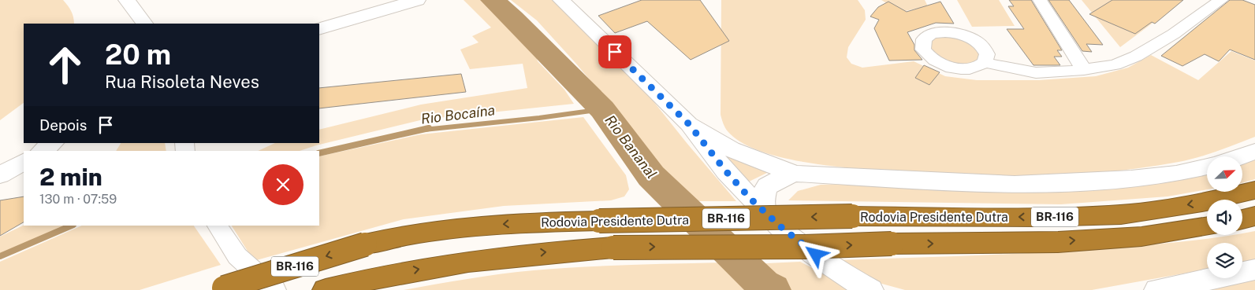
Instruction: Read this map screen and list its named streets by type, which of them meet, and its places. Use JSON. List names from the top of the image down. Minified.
{"streets":{"highway":["Rodovia Presidente Dutra","BR-116"]},"water":["Rio Bocaína","Rio Bananal"],"north":"top right","page":{"turn":["20 m","Rua Risoleta Neves"],"then":"Depois","heading":["2 min","130 m · 07:59"]}}
